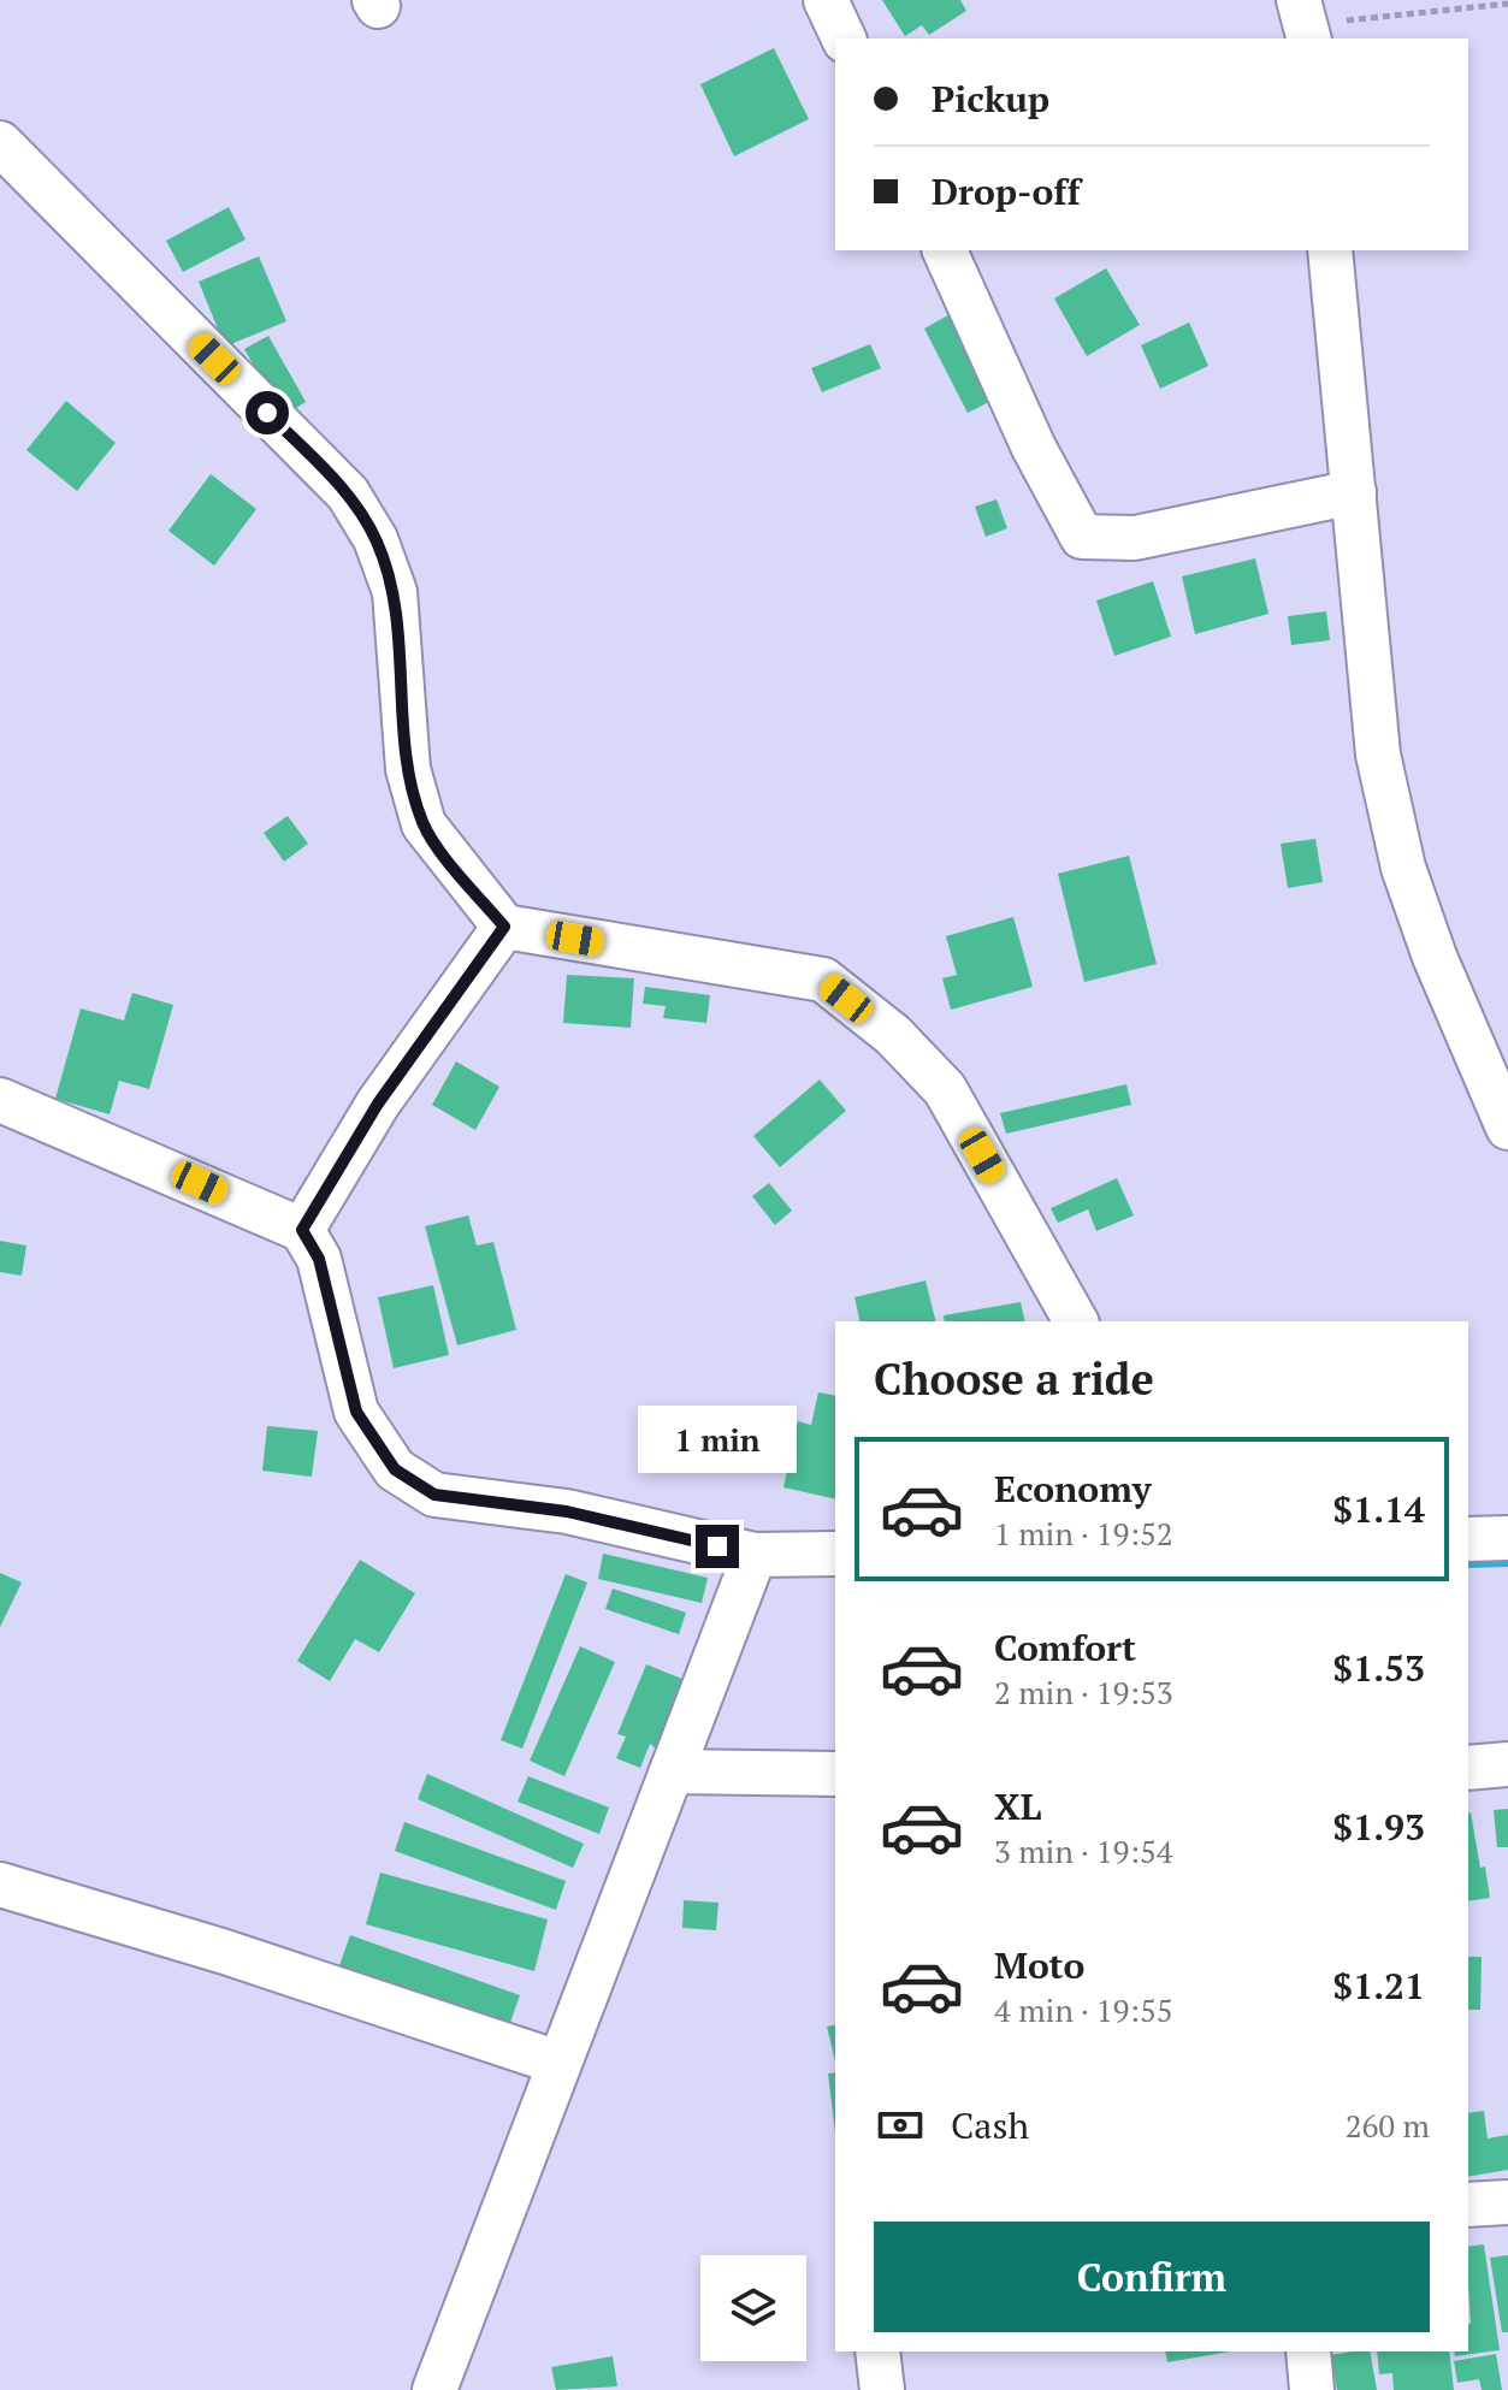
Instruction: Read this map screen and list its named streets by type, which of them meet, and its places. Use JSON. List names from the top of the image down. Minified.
{"page":{"banner":["Pickup","Drop-off"],"heading":"Choose a ride","bubble":"1 min","list":[{"name":"Economy","note":"1 min · 19:52","value":"$1.14"},{"name":"Comfort","note":"2 min · 19:53","value":"$1.53"},{"name":"XL","note":"3 min · 19:54","value":"$1.93"},{"name":"Moto","note":"4 min · 19:55","value":"$1.21"}],"pay":["Cash","260 m"],"buttons":"Confirm"}}
